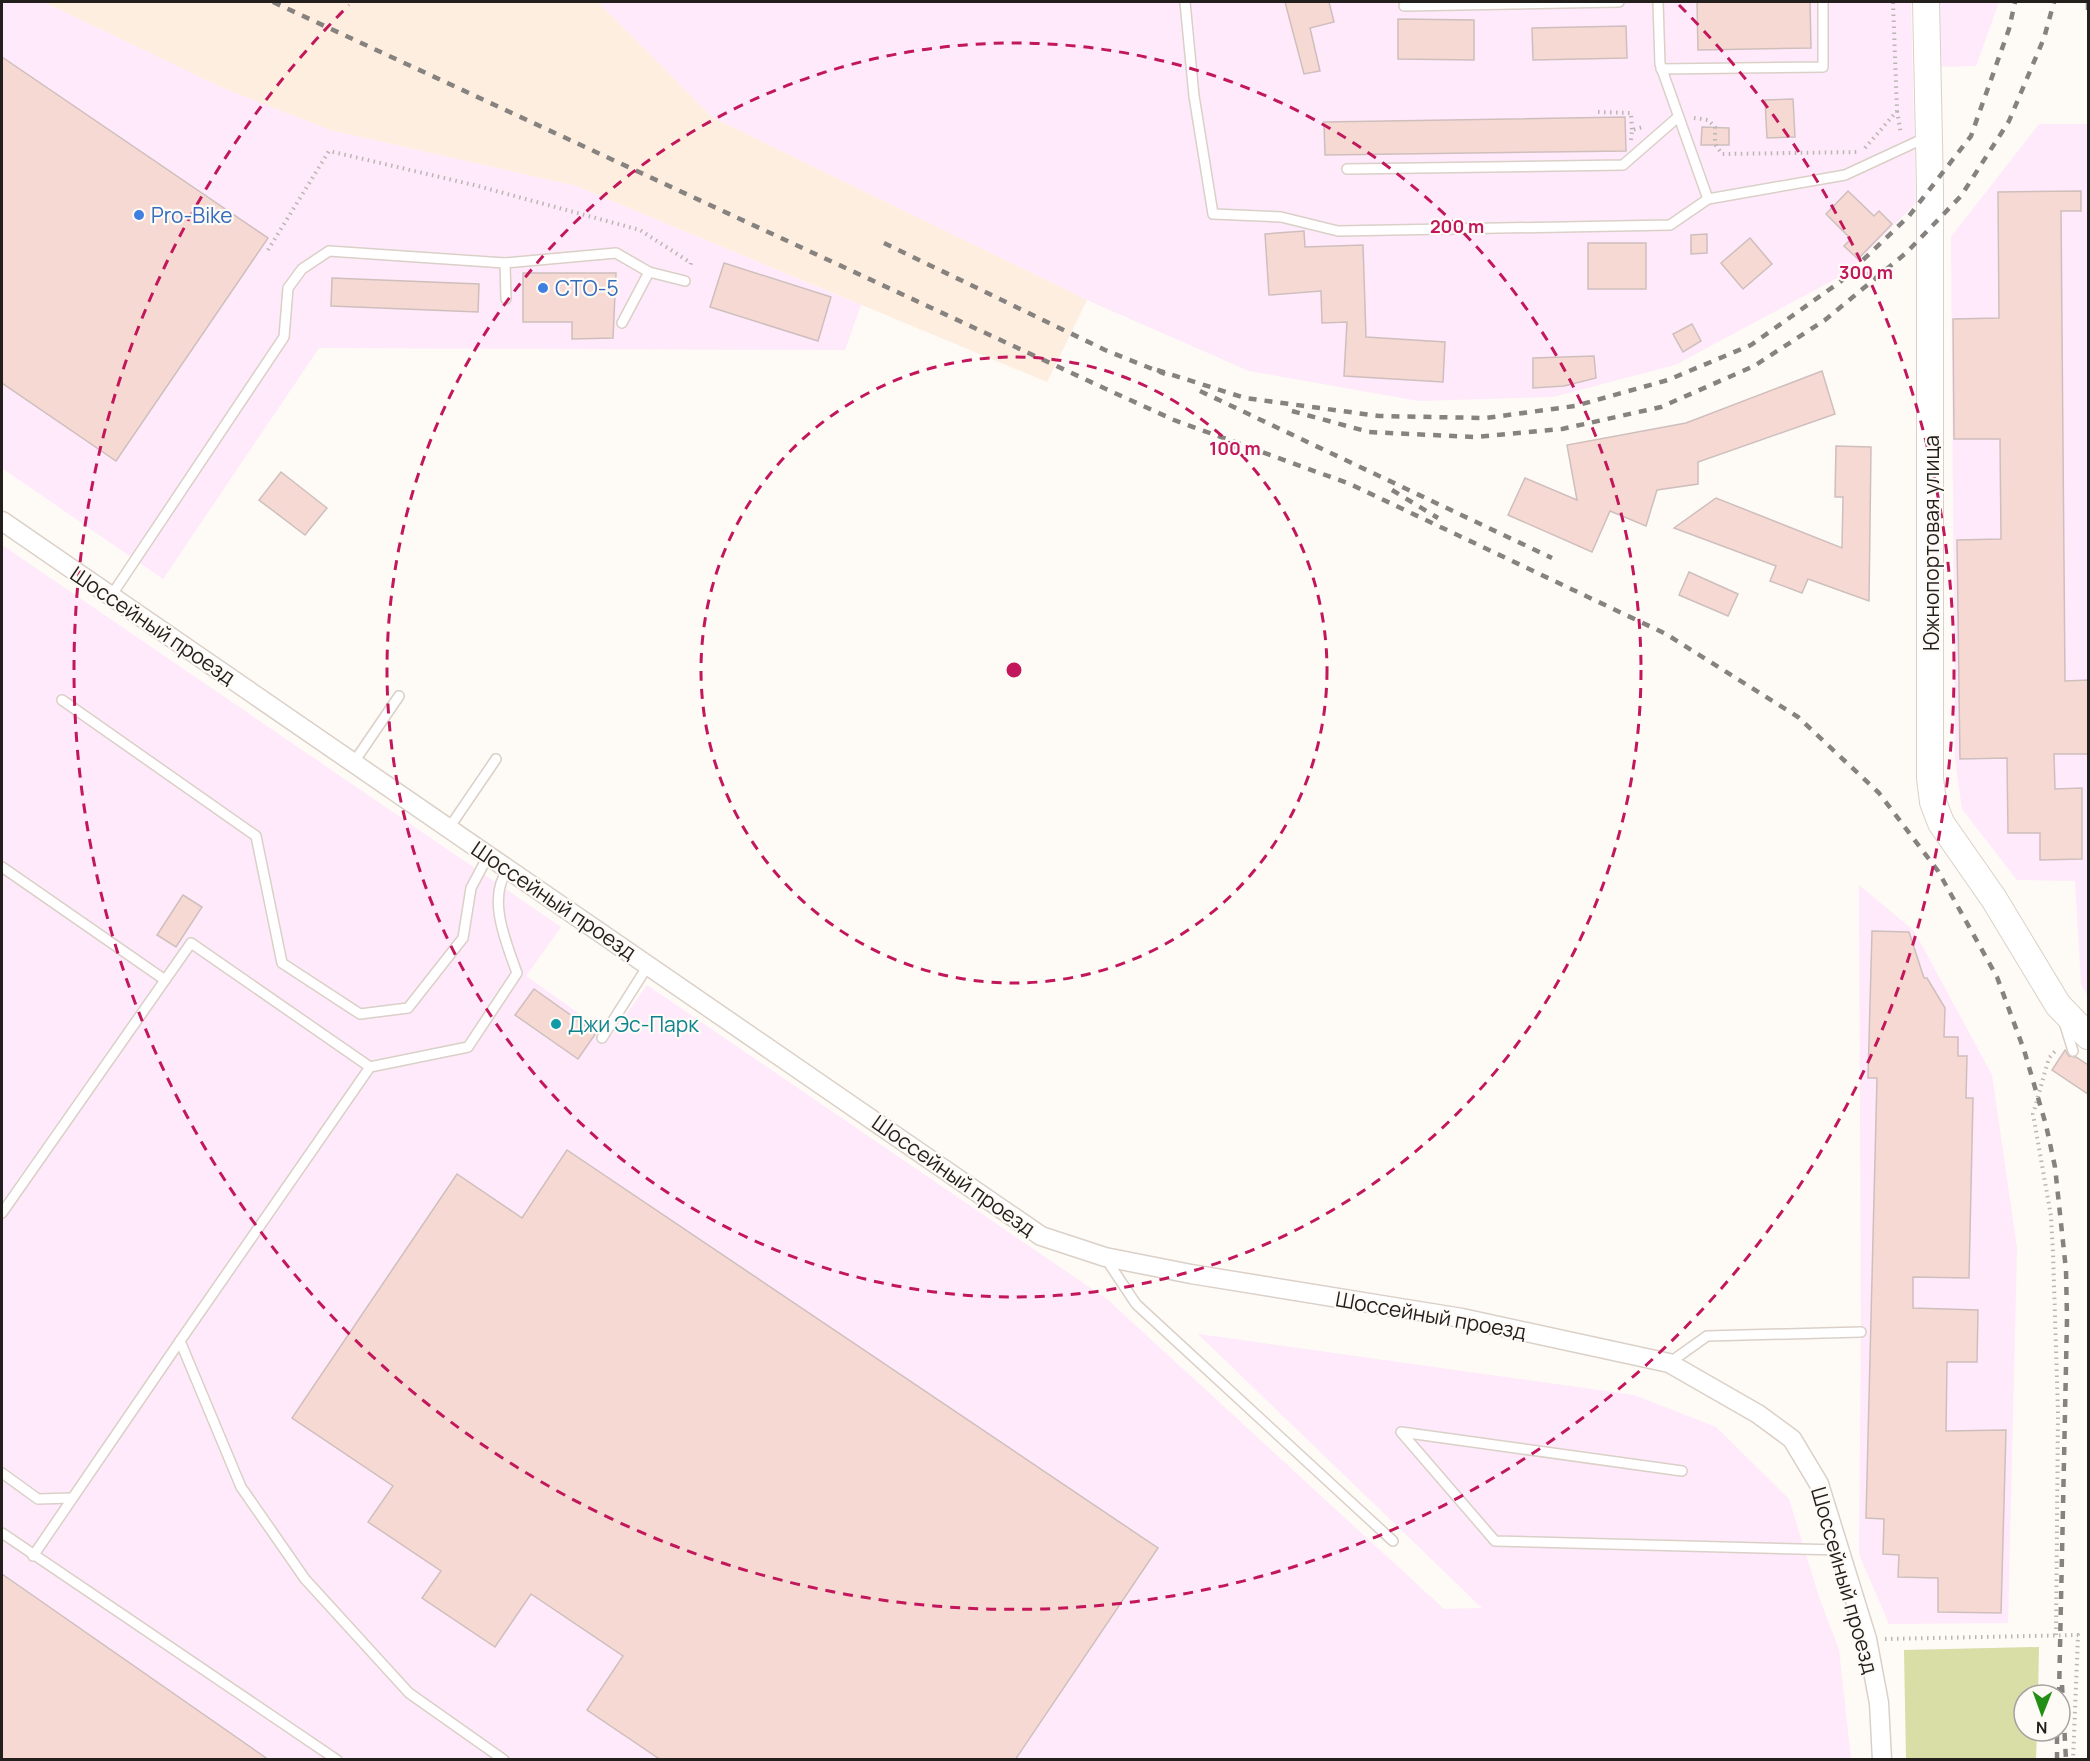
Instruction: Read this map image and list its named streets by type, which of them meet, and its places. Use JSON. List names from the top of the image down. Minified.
{"streets":{"street":["Южнопортовая улица","Шоссейный проезд"]},"places":["Pro-Bike","СТО-5","Джи Эс-Парк"],"north":"bottom","rings":["200 m","300 m","100 m"]}
